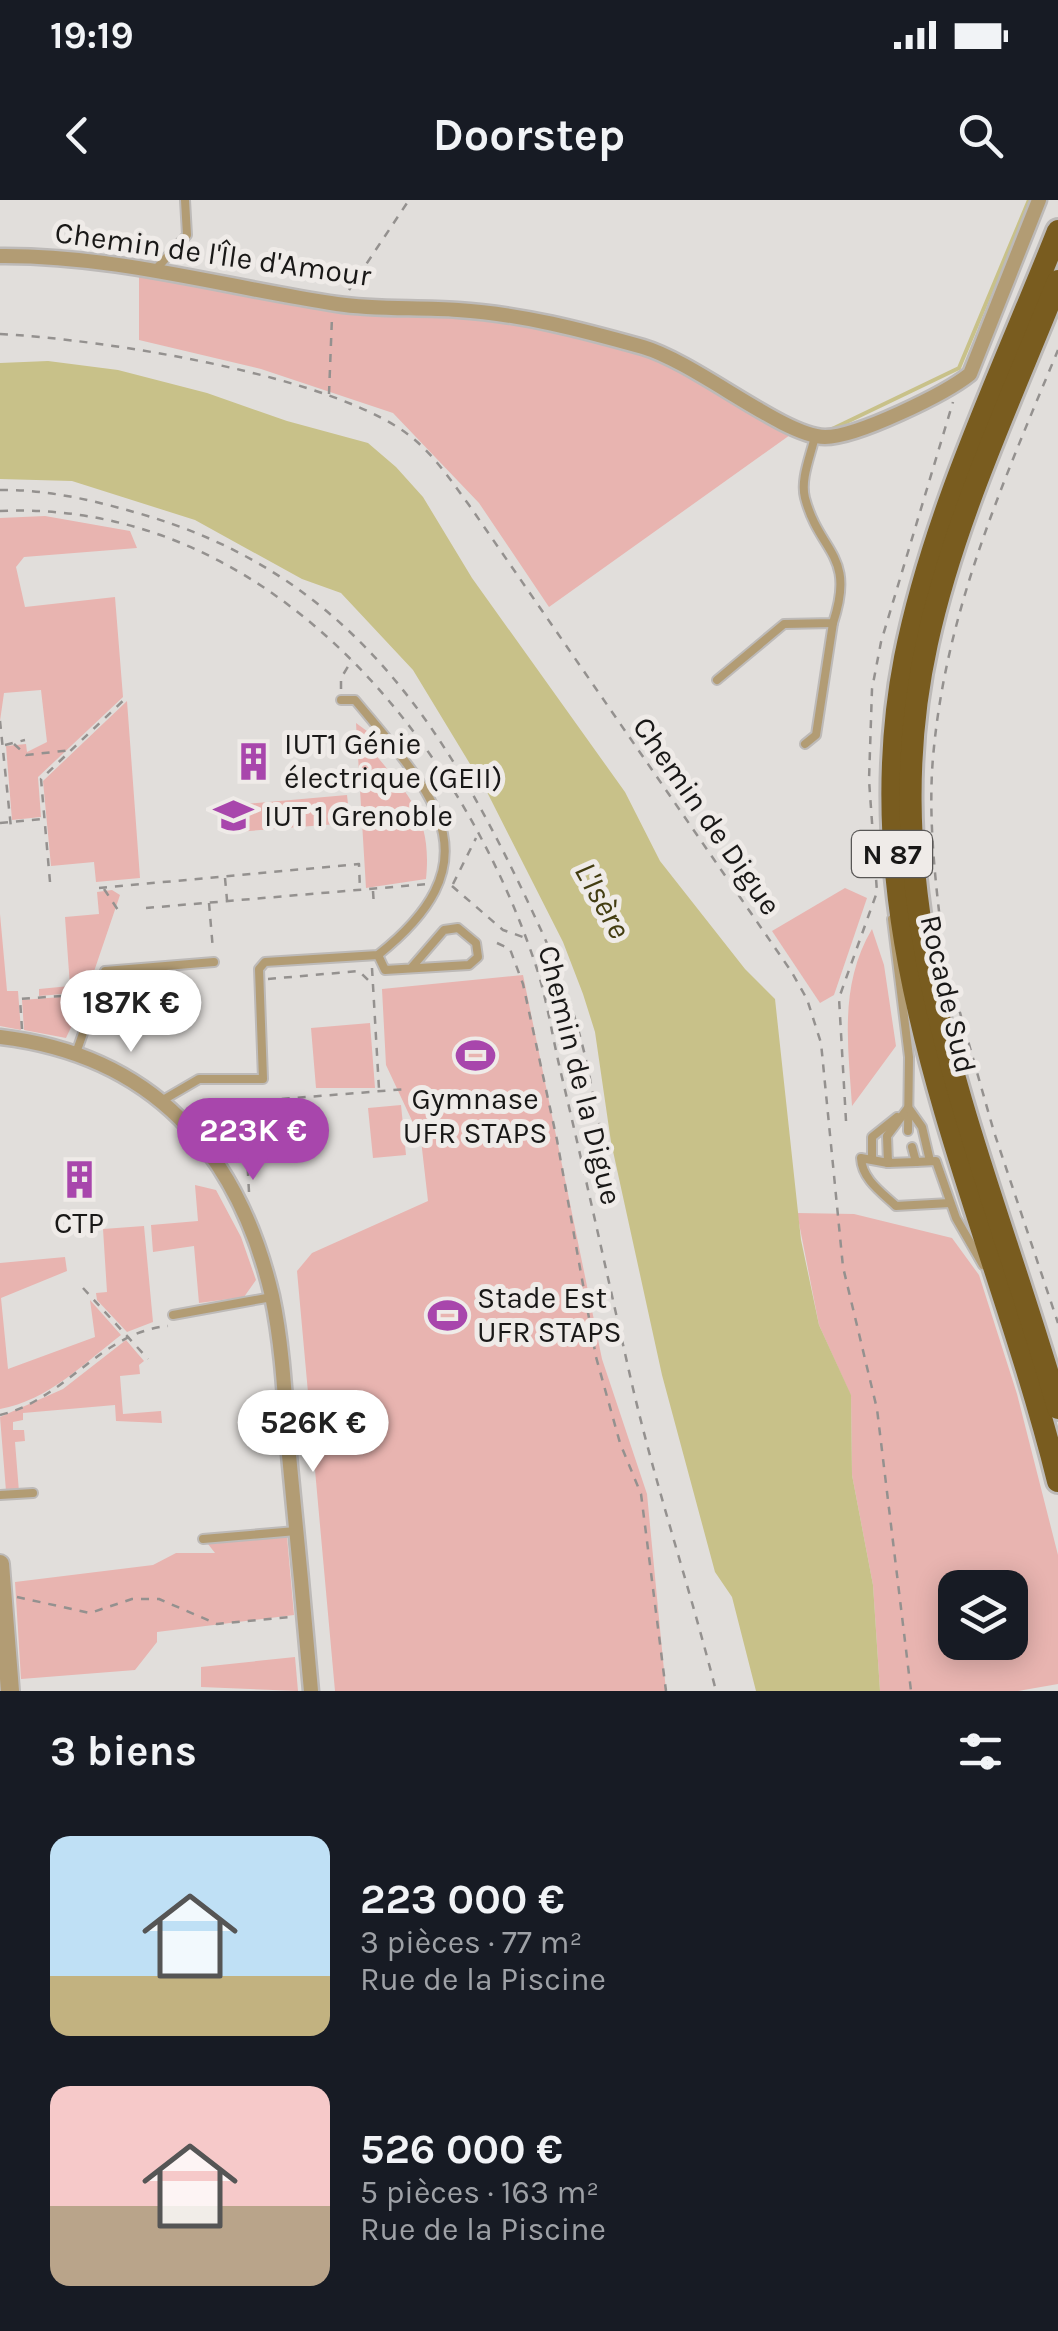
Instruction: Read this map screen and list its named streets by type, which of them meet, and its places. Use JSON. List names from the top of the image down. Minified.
{"streets":{"highway":["N 87","Rocade Sud"],"street":["Chemin de l'Île d'Amour"],"path":["Chemin de Digue","Chemin de la Digue"]},"water":["L'Isère"],"places":{"building":["IUT1 Génie électrique (GEII)","CTP"],"school or university":["IUT 1 Grenoble"],"sports":["Gymnase UFR STAPS","Stade Est UFR STAPS"]},"page":{"status":"19:19","header":"Doorstep","price":["187K €","223K €","526K €"],"heading":"3 biens","list":[{"name":"223 000 €","note":"3 pièces · 77 m² · Rue de la Piscine"},{"name":"526 000 €","note":"5 pièces · 163 m² · Rue de la Piscine"}]}}
